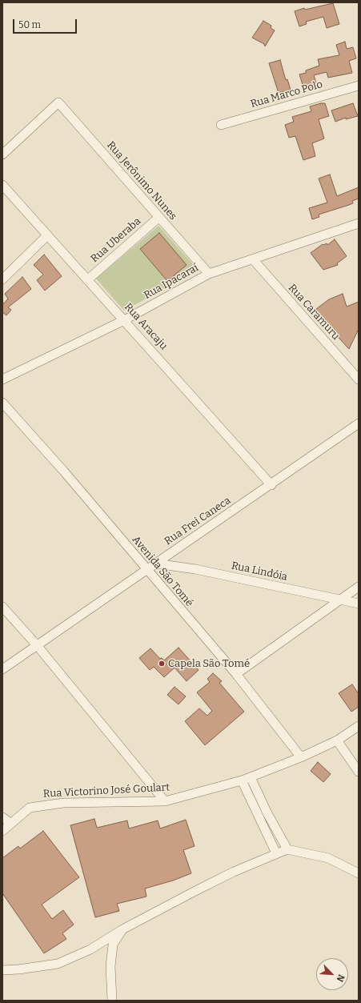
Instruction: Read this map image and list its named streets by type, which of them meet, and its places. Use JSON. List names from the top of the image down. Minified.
{"streets":{"street":["Rua Marco Polo","Rua Jerônimo Nunes","Rua Uberaba","Rua Ipacaraí","Rua Caramuru","Rua Aracaju","Rua Frei Caneca","Avenida São Tomé","Rua Lindóia","Rua Victorino José Goulart"]},"crossings":[["Rua Jerônimo Nunes","Rua Uberaba"],["Rua Jerônimo Nunes","Rua Ipacaraí"],["Rua Uberaba","Rua Aracaju"],["Rua Ipacaraí","Rua Caramuru"],["Rua Ipacaraí","Rua Aracaju"],["Rua Aracaju","Rua Frei Caneca"],["Rua Frei Caneca","Avenida São Tomé"],["Rua Frei Caneca","Rua Lindóia"],["Avenida São Tomé","Rua Victorino José Goulart"]],"places":["Capela São Tomé"],"scale_bar":"50 m","north":"bottom right"}
